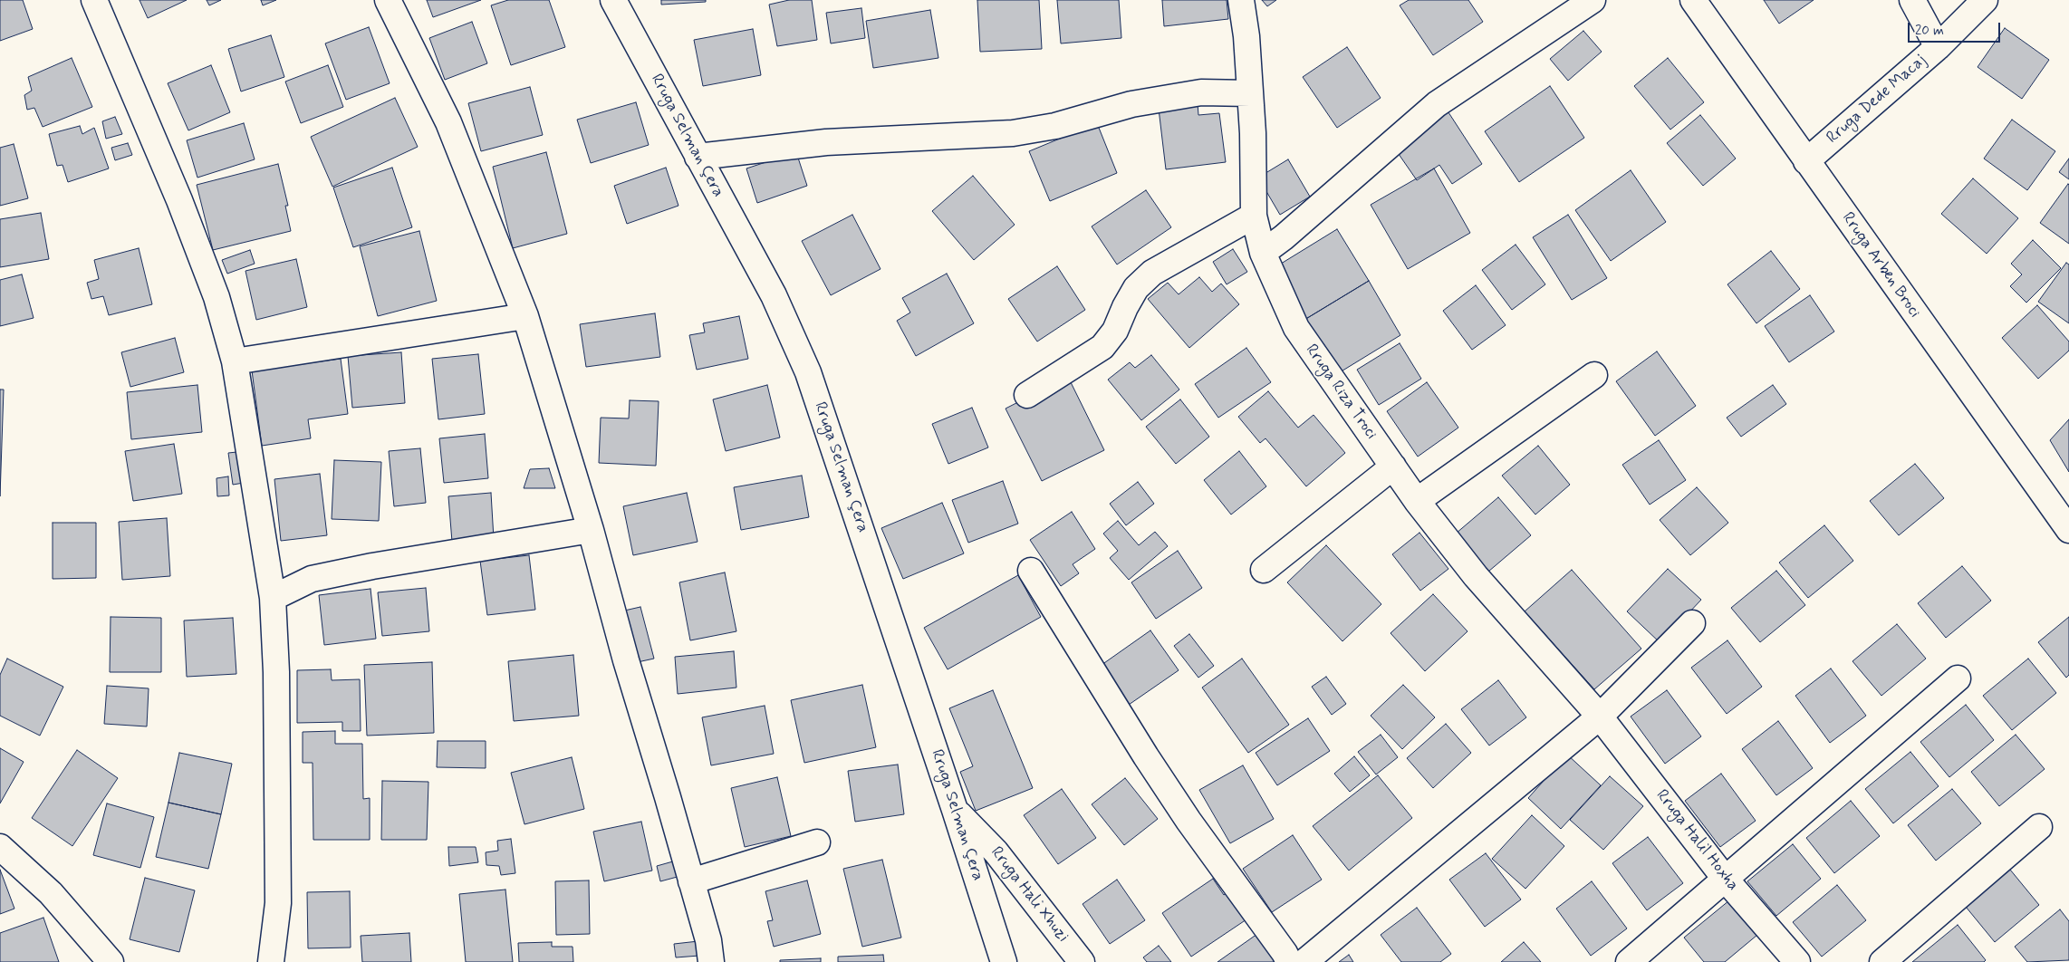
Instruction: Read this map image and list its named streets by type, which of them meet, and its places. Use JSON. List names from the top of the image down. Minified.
{"streets":{"street":["Rruga Dede Macaj","Rruga Selman Çera","Rruga Arben Broci","Rruga Riza Troci","Rruga Halil Hoxha","Rruga Hali Xhuzi"]},"crossings":[["Rruga Dede Macaj","Rruga Arben Broci"],["Rruga Selman Çera","Rruga Hali Xhuzi"],["Rruga Riza Troci","Rruga Halil Hoxha"]],"scale_bar":"20 m"}
